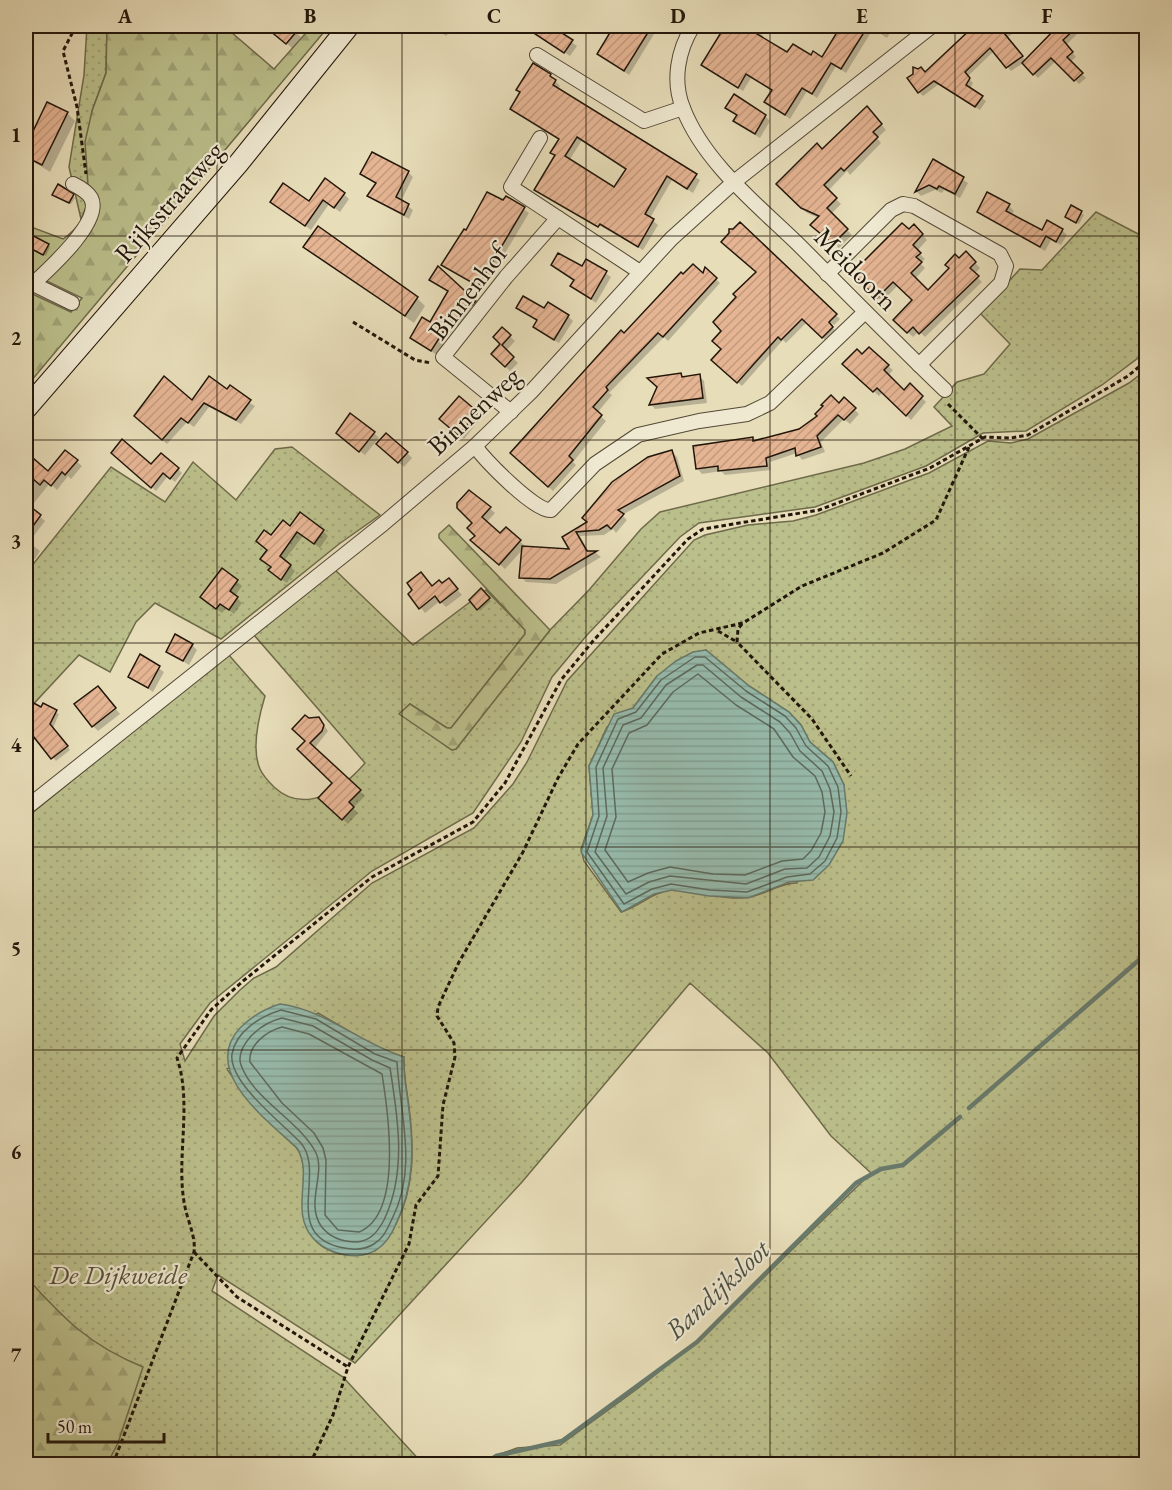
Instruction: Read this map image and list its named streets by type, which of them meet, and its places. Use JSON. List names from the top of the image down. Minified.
{"streets":{"main road":["Rijksstraatweg"],"street":["Meidoorn","Binnenhof","Binnenweg"]},"crossings":[["Meidoorn","Binnenweg"],["Binnenhof","Binnenweg"]],"water":["Bandijksloot"],"parks":["De Dijkweide"],"scale_bar":"50 m","grid":{"columns":["A","B","C","D","E","F"],"rows":["1","2","3","4","5","6","7"]}}
